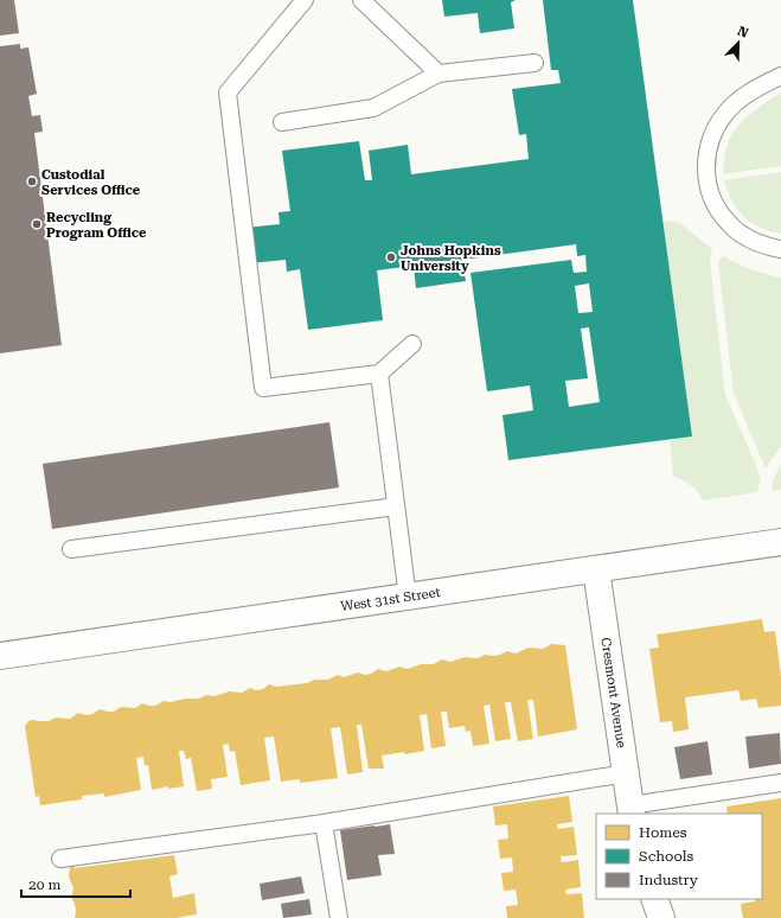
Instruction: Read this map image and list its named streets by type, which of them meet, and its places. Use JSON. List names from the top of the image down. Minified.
{"streets":{"street":["West 31st Street","Cresmont Avenue"]},"crossings":[["West 31st Street","Cresmont Avenue"]],"places":["Custodial Services Office","Recycling Program Office","Johns Hopkins University"],"legend":["Homes","Schools","Industry"],"scale_bar":"20 m","north":"top right"}
